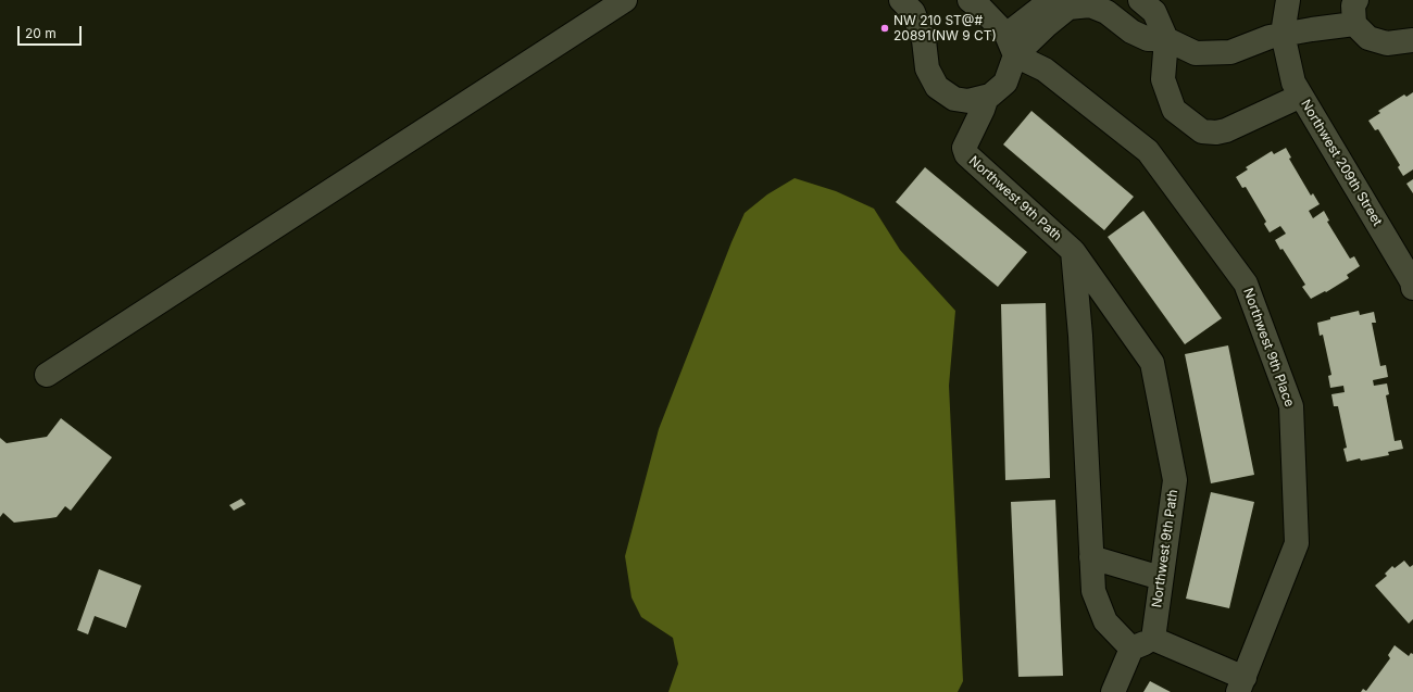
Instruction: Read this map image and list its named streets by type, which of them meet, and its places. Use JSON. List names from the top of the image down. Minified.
{"streets":{"street":["Northwest 209th Street","Northwest 9th Path","Northwest 9th Place"]},"places":["NW 210 ST@# 20891(NW 9 CT)"],"scale_bar":"20 m"}
